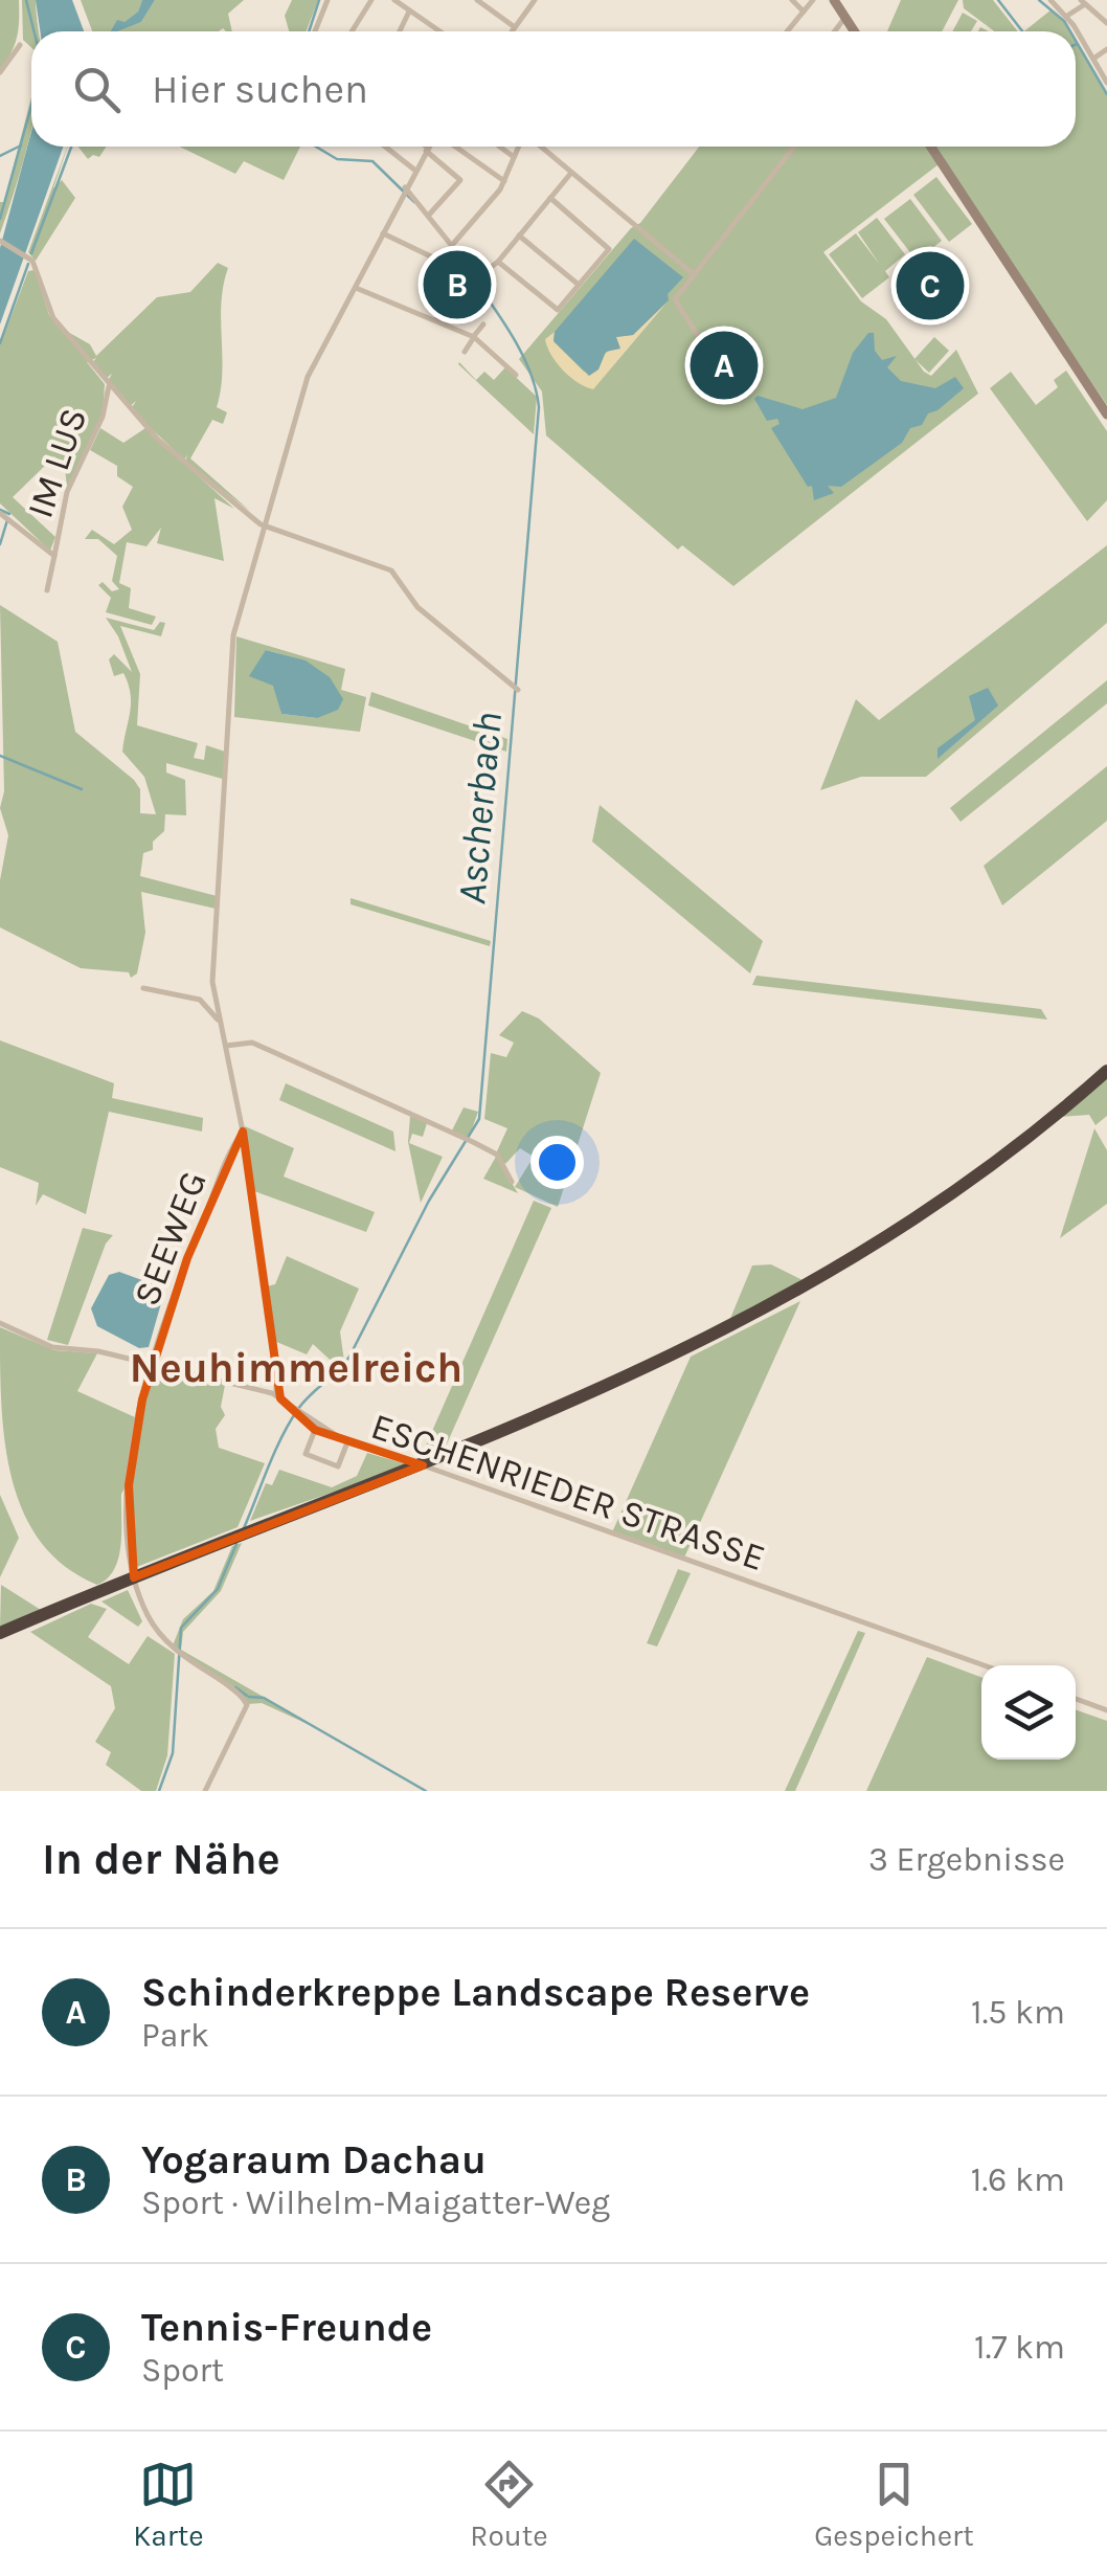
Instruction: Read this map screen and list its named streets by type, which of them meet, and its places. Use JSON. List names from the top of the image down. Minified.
{"streets":{"street":["IM LUS","SEEWEG","ESCHENRIEDER STRASSE"]},"crossings":[["SEEWEG","ESCHENRIEDER STRASSE"]],"districts":["Neuhimmelreich"],"water":["Ascherbach"],"page":{"search":"Hier suchen","pins":["B","C","A"],"heading":["In der Nähe","3 Ergebnisse"],"list":[{"mark":"A","name":"Schinderkreppe Landscape Reserve","note":"Park","value":"1.5 km"},{"mark":"B","name":"Yogaraum Dachau","note":"Sport · Wilhelm-Maigatter-Weg","value":"1.6 km"},{"mark":"C","name":"Tennis-Freunde","note":"Sport","value":"1.7 km"}],"nav":["Karte","Route","Gespeichert"]}}
